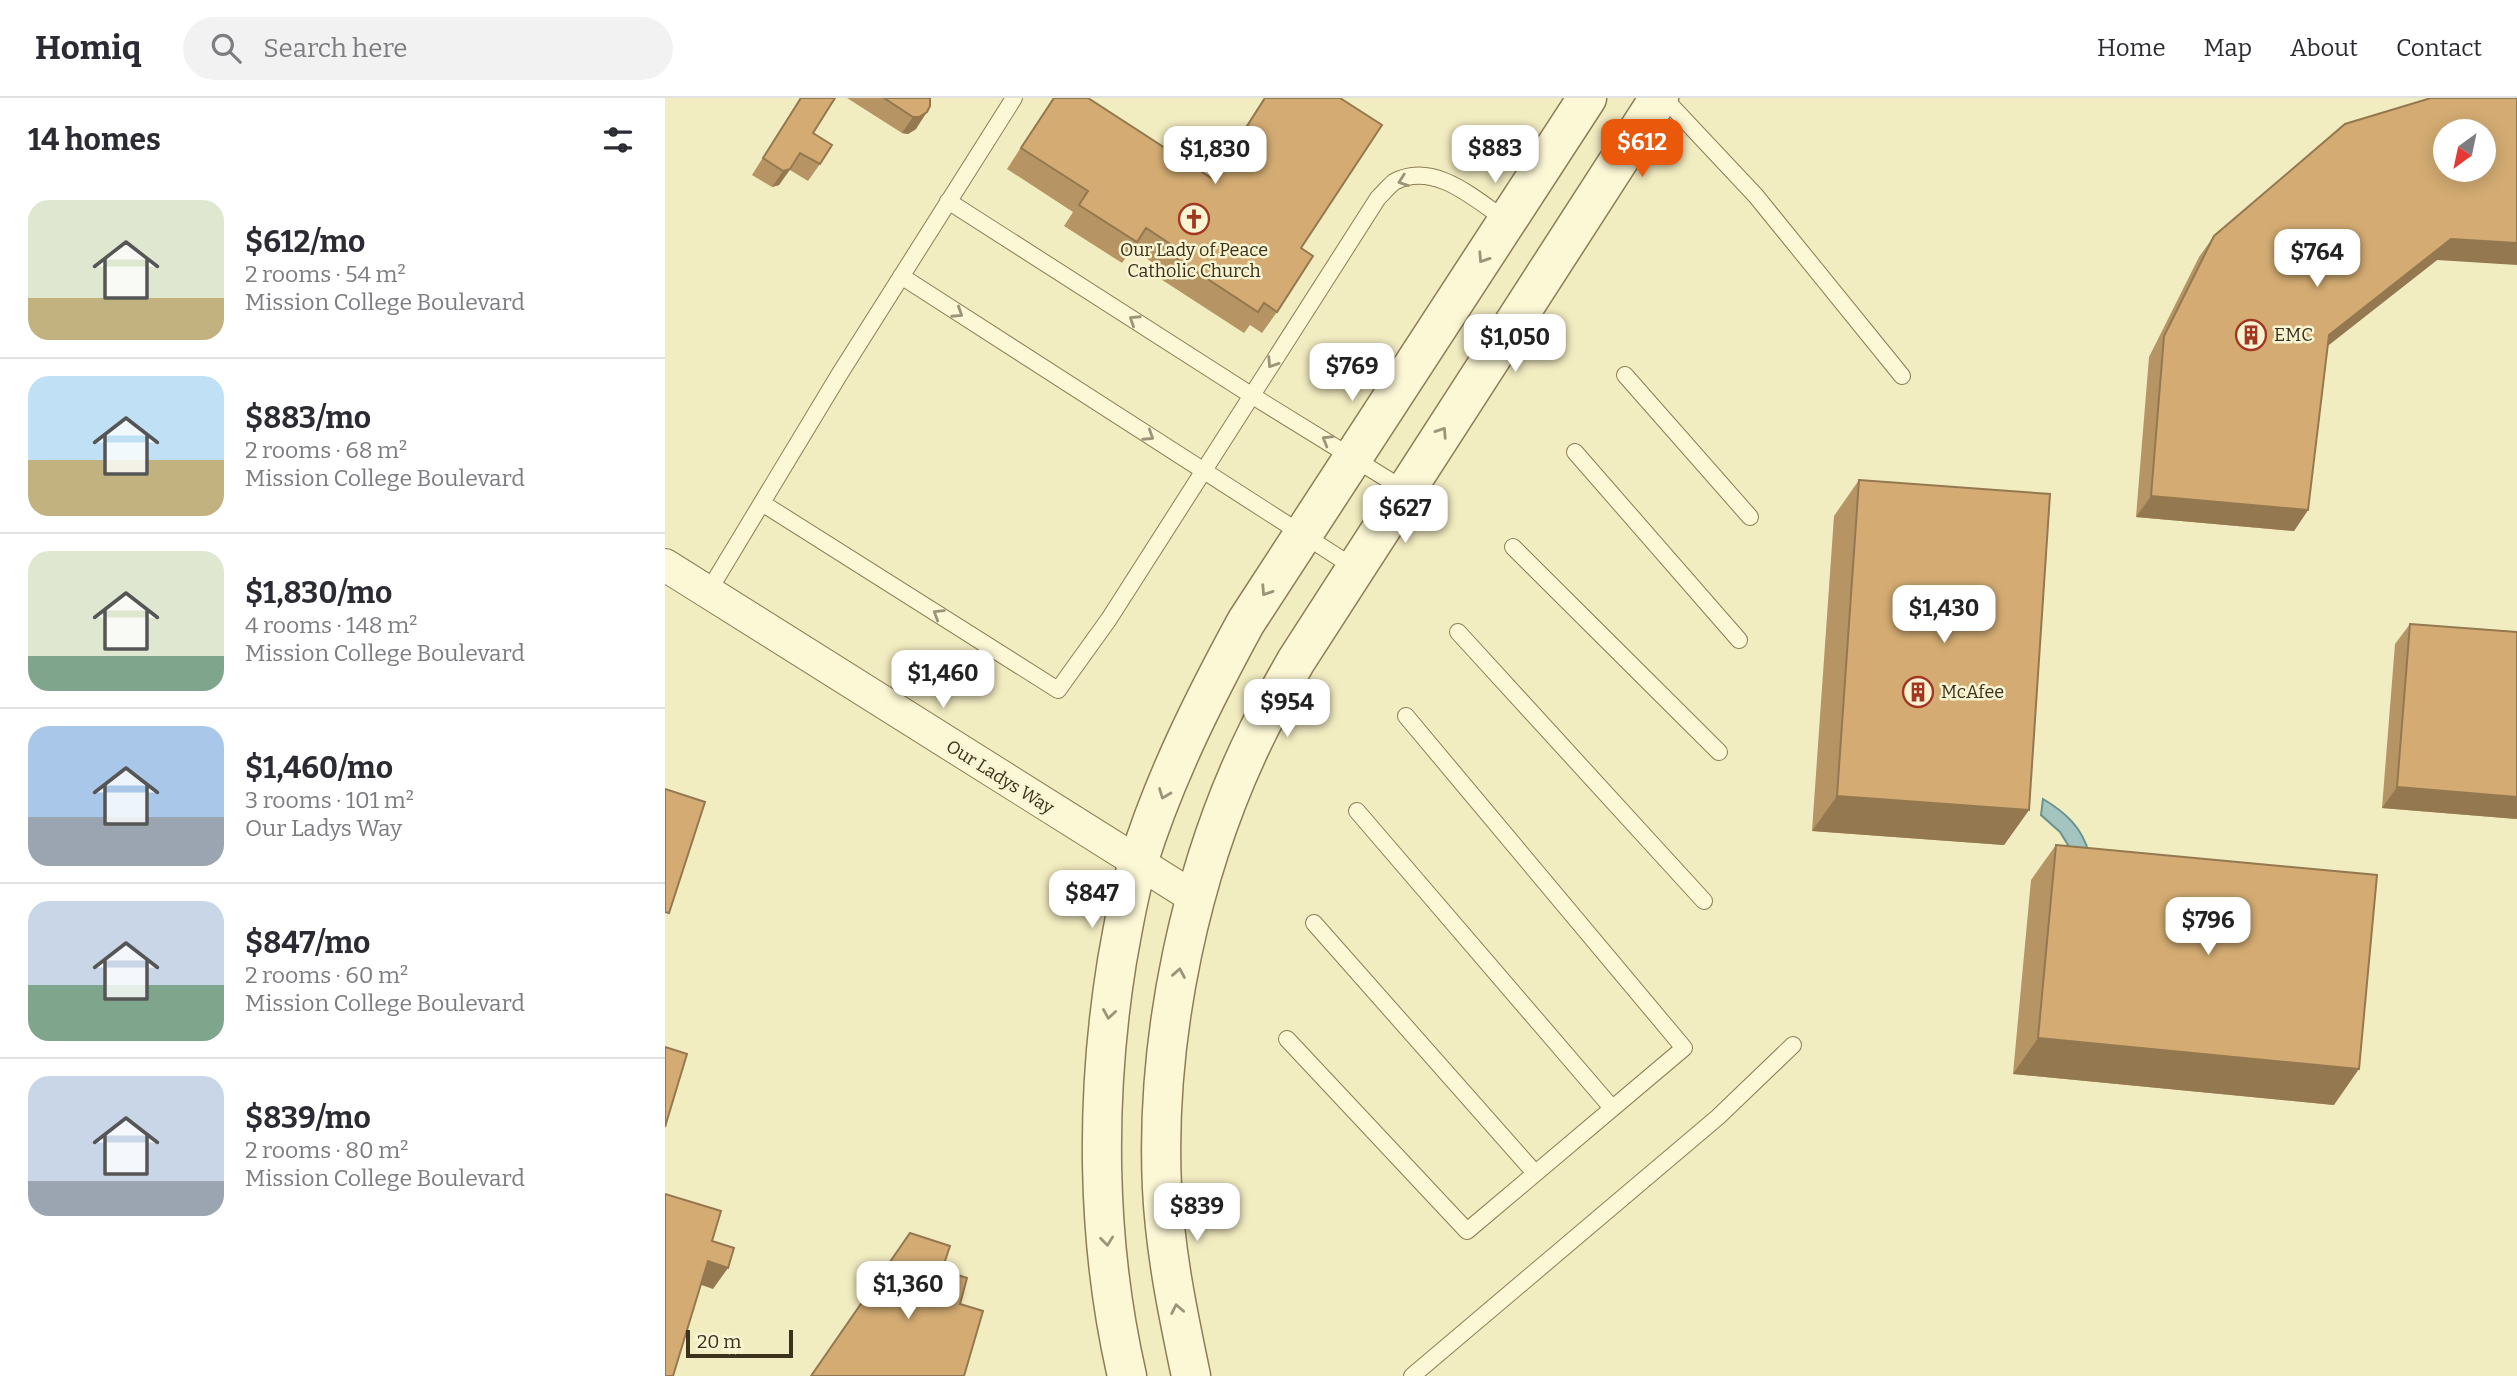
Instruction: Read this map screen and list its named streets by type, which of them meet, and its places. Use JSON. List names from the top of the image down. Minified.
{"streets":{"street":["Our Ladys Way"]},"places":{"church":["Our Lady of Peace Catholic Church"],"building":["EMC","McAfee"]},"scale_bar":"20 m","north":"bottom left","page":{"header":"Homiq","search":"Search here","nav":["Home","Map","About","Contact"],"heading":"14 homes","price":["$612","$883","$1,830","$764","$1,050","$769","$627","$1,430","$1,460","$954","$847","$796","$839","$1,360"],"list":[{"name":"$612/mo","note":"2 rooms · 54 m² · Mission College Boulevard"},{"name":"$883/mo","note":"2 rooms · 68 m² · Mission College Boulevard"},{"name":"$1,830/mo","note":"4 rooms · 148 m² · Mission College Boulevard"},{"name":"$1,460/mo","note":"3 rooms · 101 m² · Our Ladys Way"},{"name":"$847/mo","note":"2 rooms · 60 m² · Mission College Boulevard"},{"name":"$839/mo","note":"2 rooms · 80 m² · Mission College Boulevard"}],"scale":"20 m"}}
